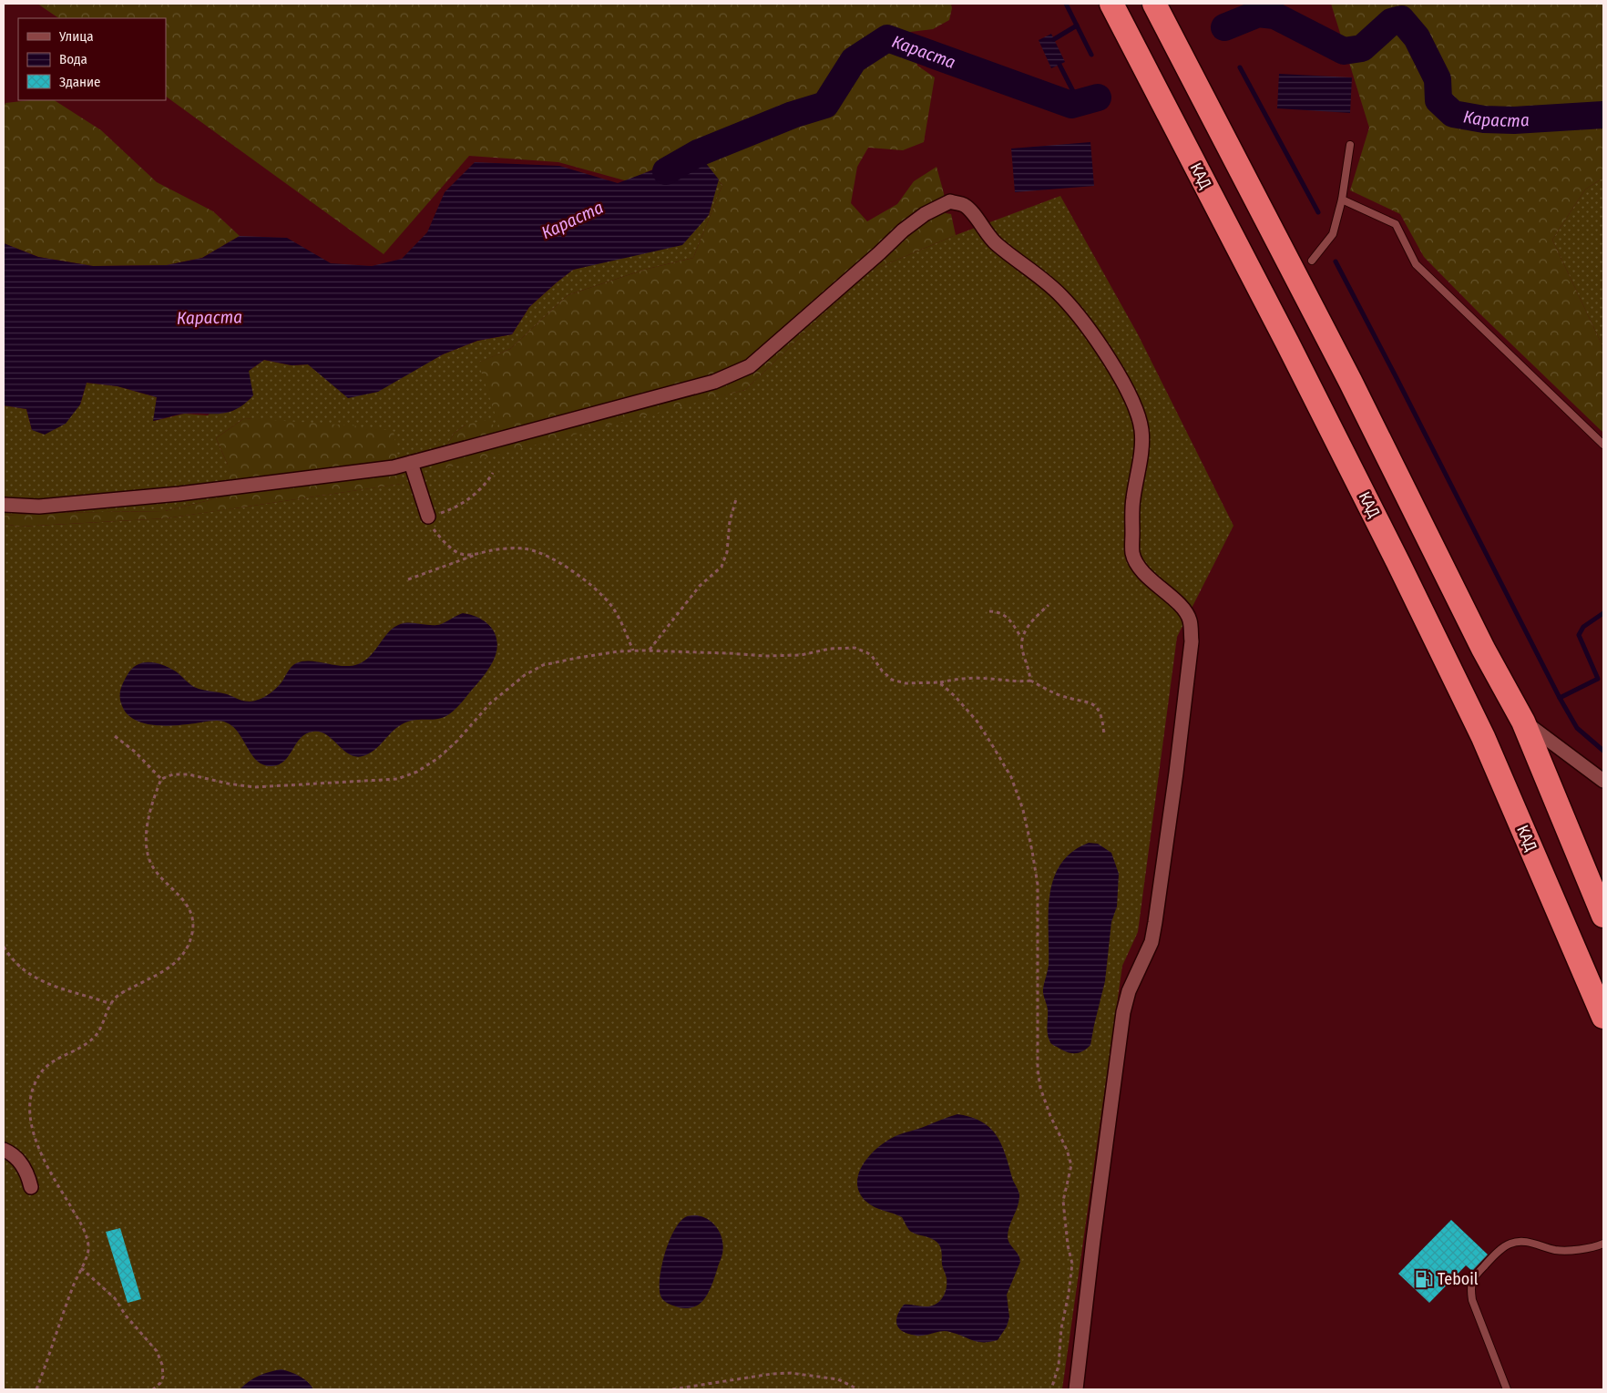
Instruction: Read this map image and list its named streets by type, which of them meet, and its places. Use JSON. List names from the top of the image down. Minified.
{"streets":{"highway":["КАД"]},"water":["Караста"],"places":{"fuel station":["Teboil"]},"legend":["Улица","Вода","Здание"]}
